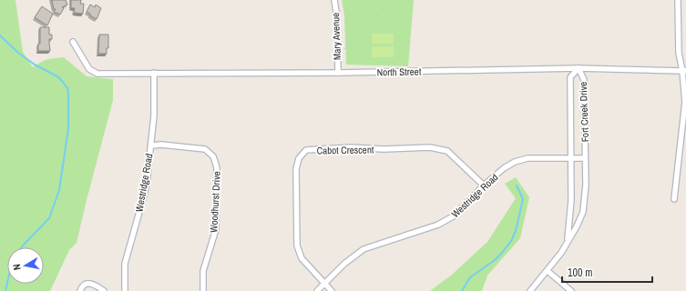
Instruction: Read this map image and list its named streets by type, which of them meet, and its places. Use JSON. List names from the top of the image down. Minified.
{"streets":{"street":["Mary Avenue","North Street","Fort Creek Drive","Cabot Crescent","Westridge Road","Woodhurst Drive"]},"crossings":[["Mary Avenue","North Street"],["North Street","Fort Creek Drive"],["North Street","Westridge Road"],["Fort Creek Drive","Westridge Road"],["Cabot Crescent","Westridge Road"],["Westridge Road","Woodhurst Drive"]],"scale_bar":"100 m","north":"left"}
